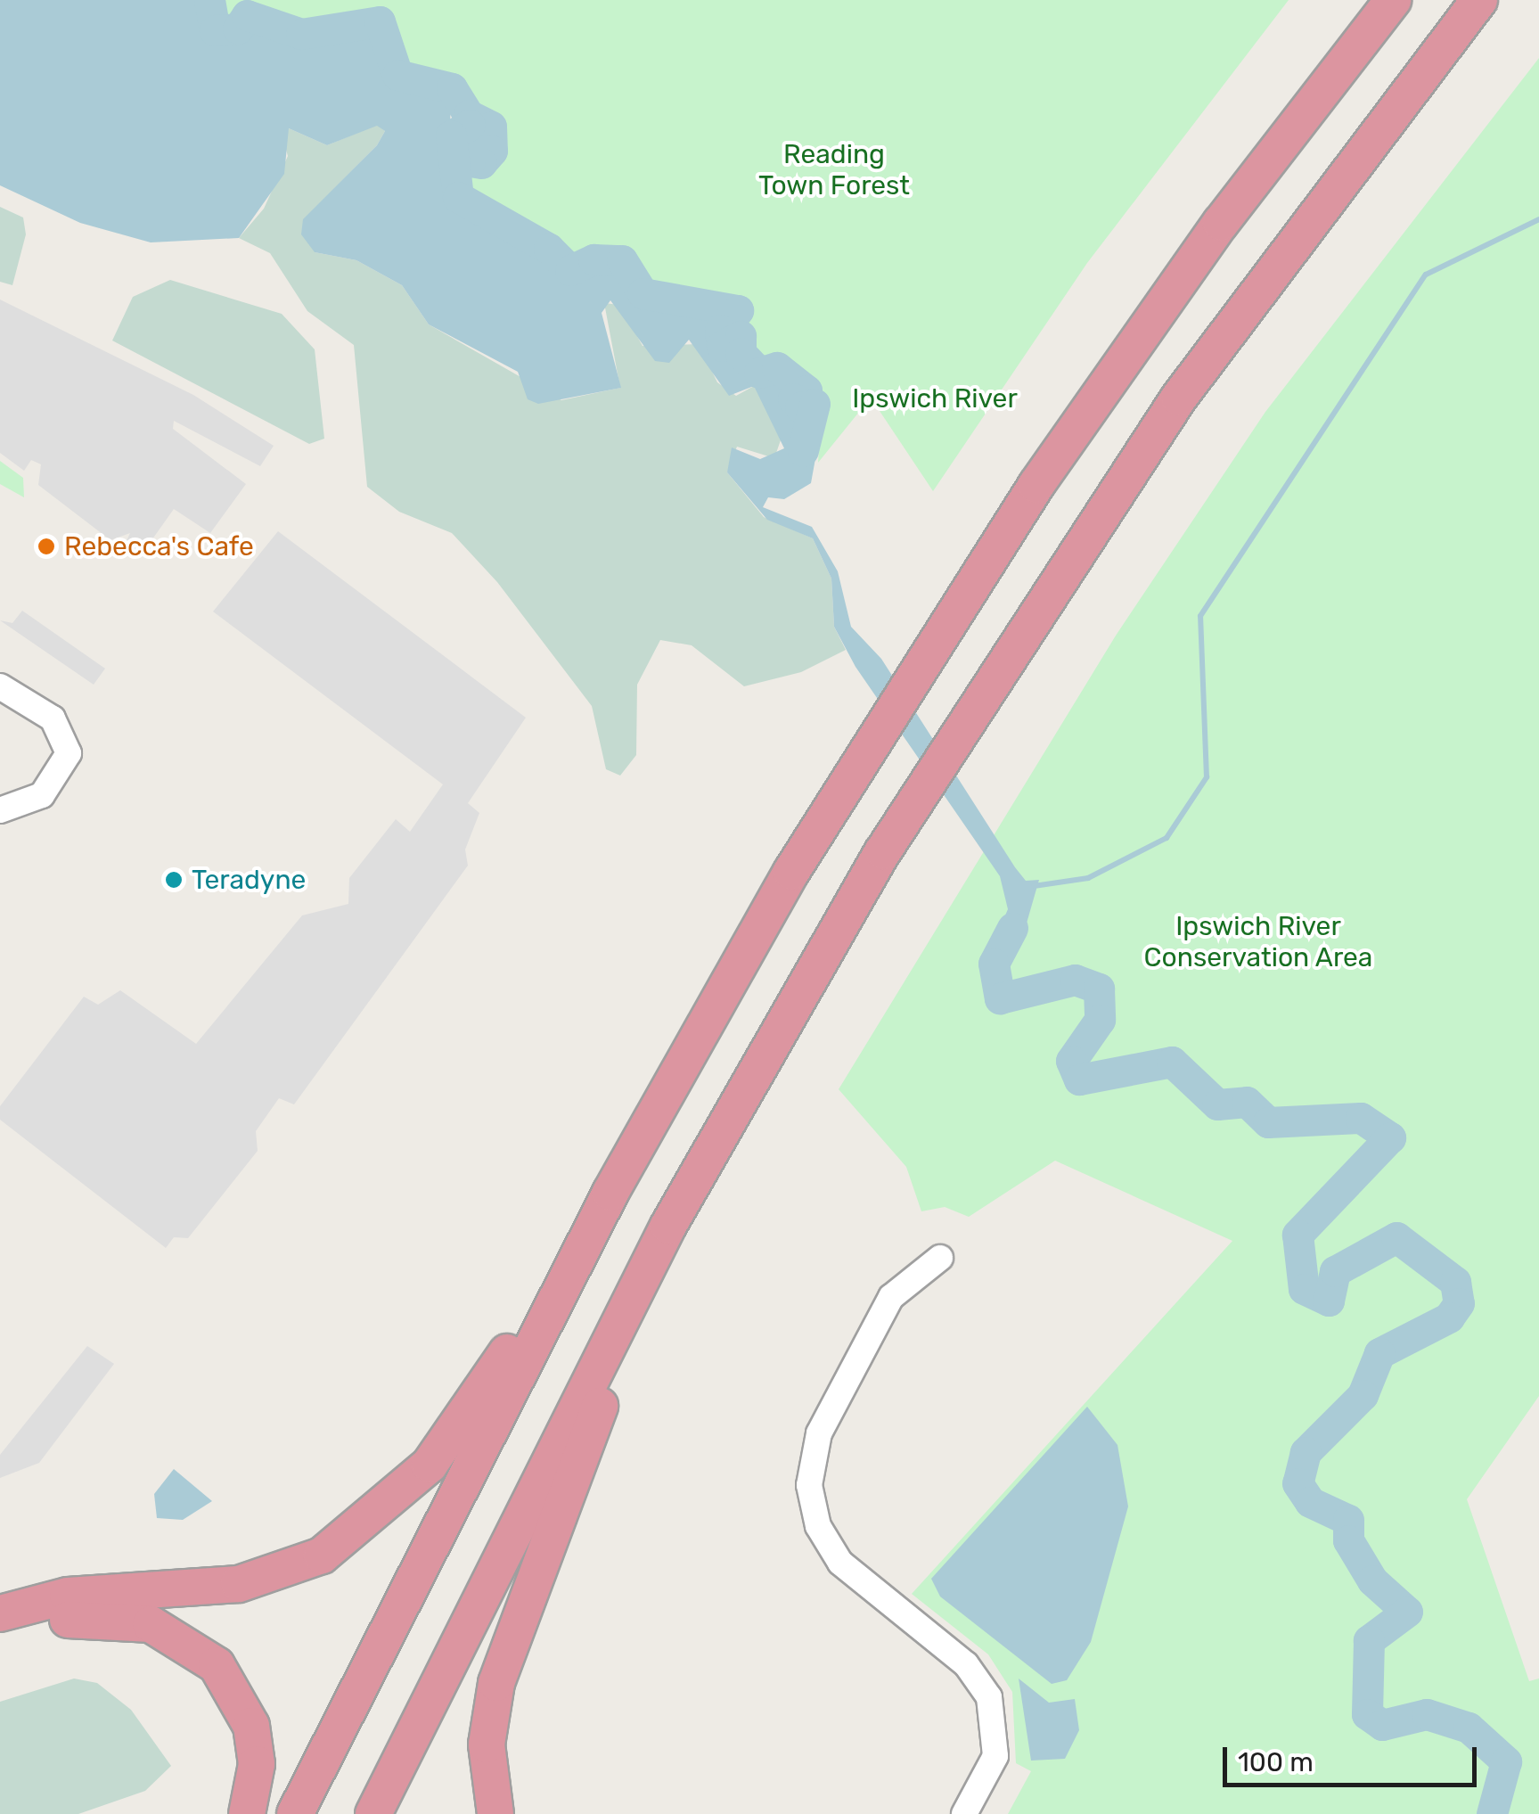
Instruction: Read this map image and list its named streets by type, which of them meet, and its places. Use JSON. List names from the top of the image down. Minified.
{"parks":["Reading Town Forest","Ipswich River","Ipswich River Conservation Area"],"places":["Rebecca's Cafe","Teradyne"],"scale_bar":"100 m"}
